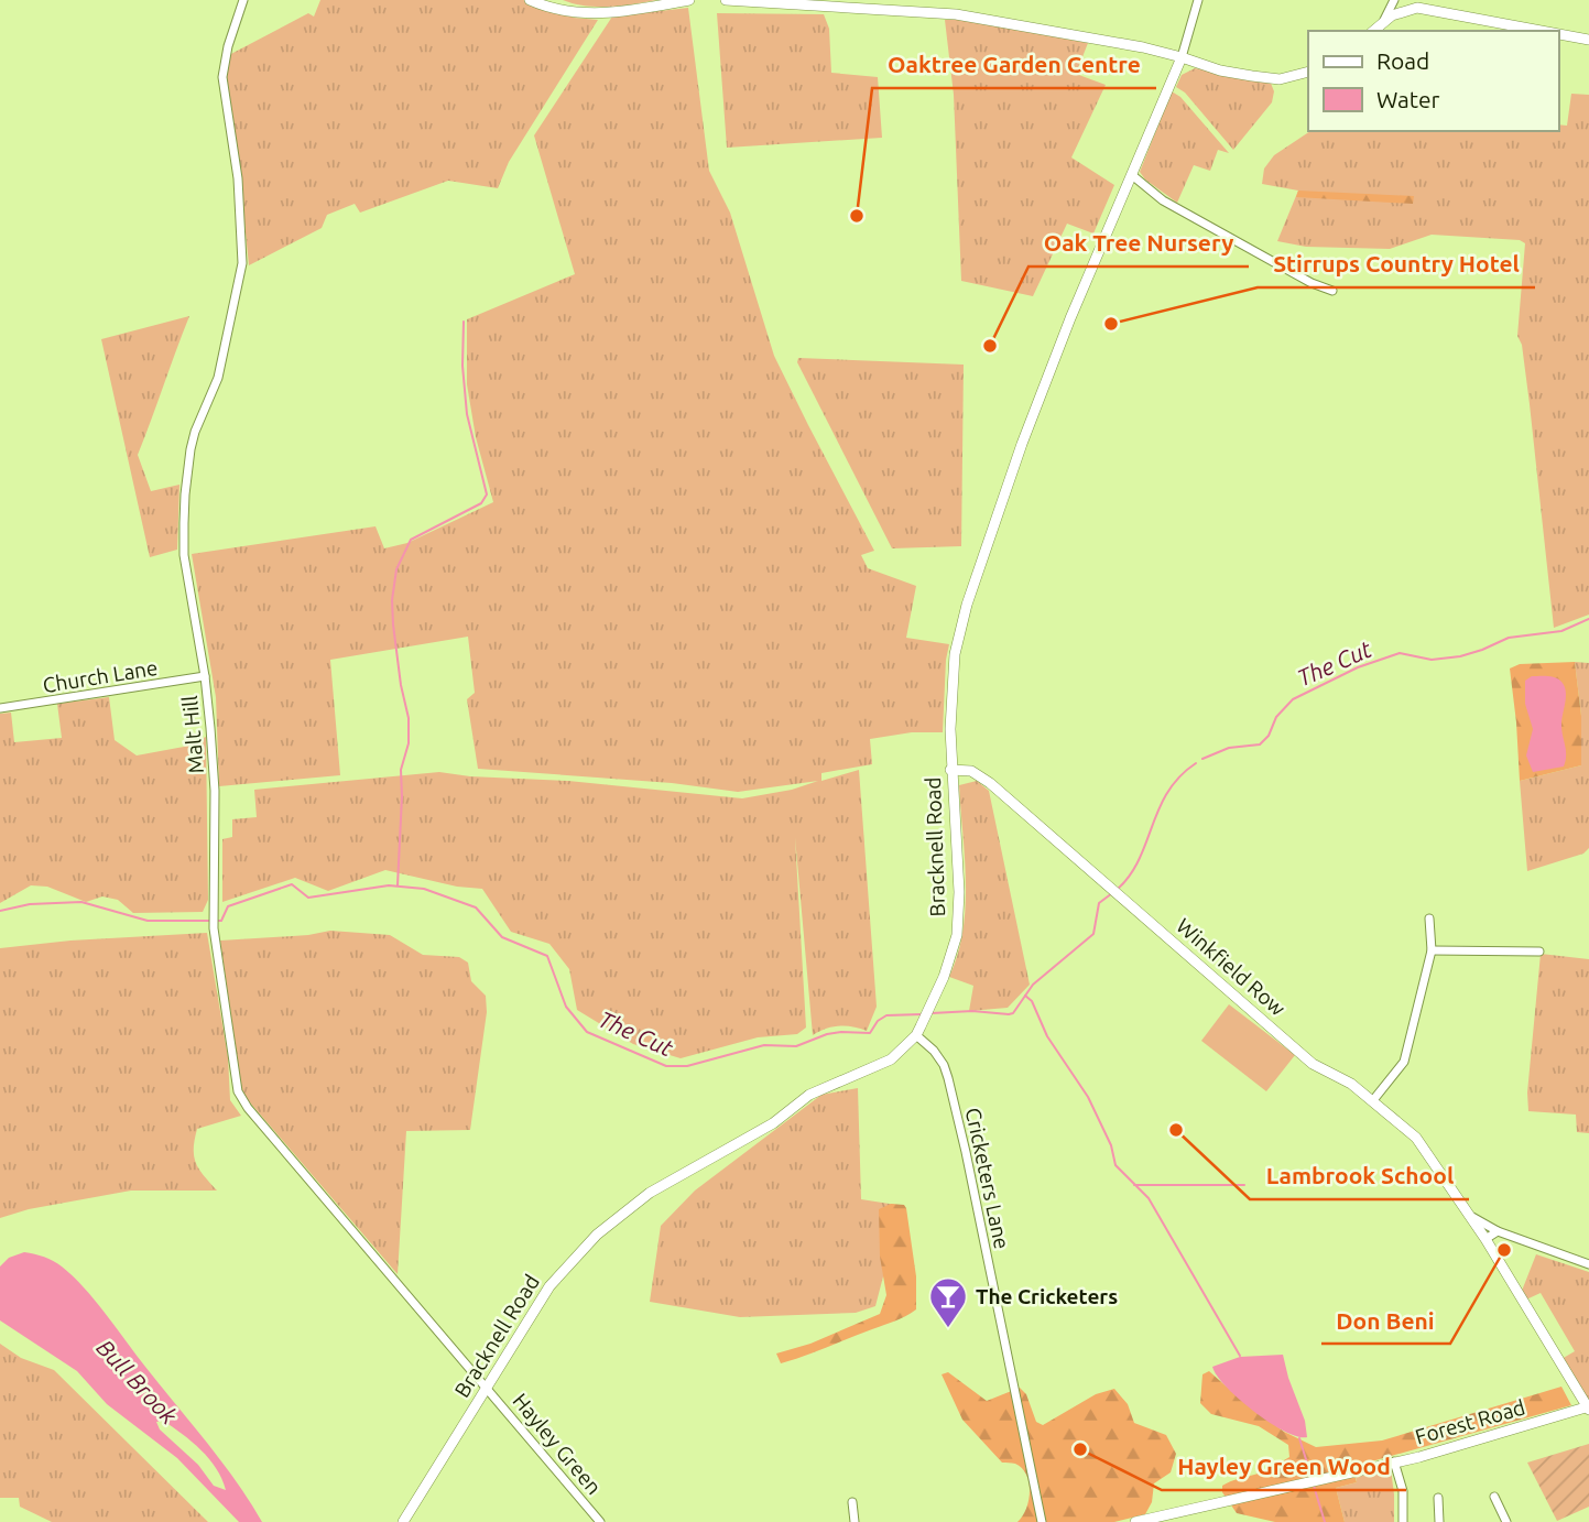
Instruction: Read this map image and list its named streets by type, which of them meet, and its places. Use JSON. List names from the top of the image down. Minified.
{"streets":{"main road":["Bracknell Road","Winkfield Row","Forest Road"],"street":["Church Lane","Malt Hill","Cricketers Lane","Hayley Green"]},"crossings":[["Church Lane","Malt Hill"],["Malt Hill","Bracknell Road"],["Malt Hill","Hayley Green"],["Bracknell Road","Winkfield Row"],["Bracknell Road","Cricketers Lane"],["Bracknell Road","Hayley Green"],["Winkfield Row","Forest Road"]],"water":["The Cut","Bull Brook"],"places":{"other":["Oaktree Garden Centre","Stirrups Country Hotel","Oak Tree Nursery","Lambrook School","Don Beni","Hayley Green Wood"],"bar":["The Cricketers"]},"legend":["Road","Water"]}
